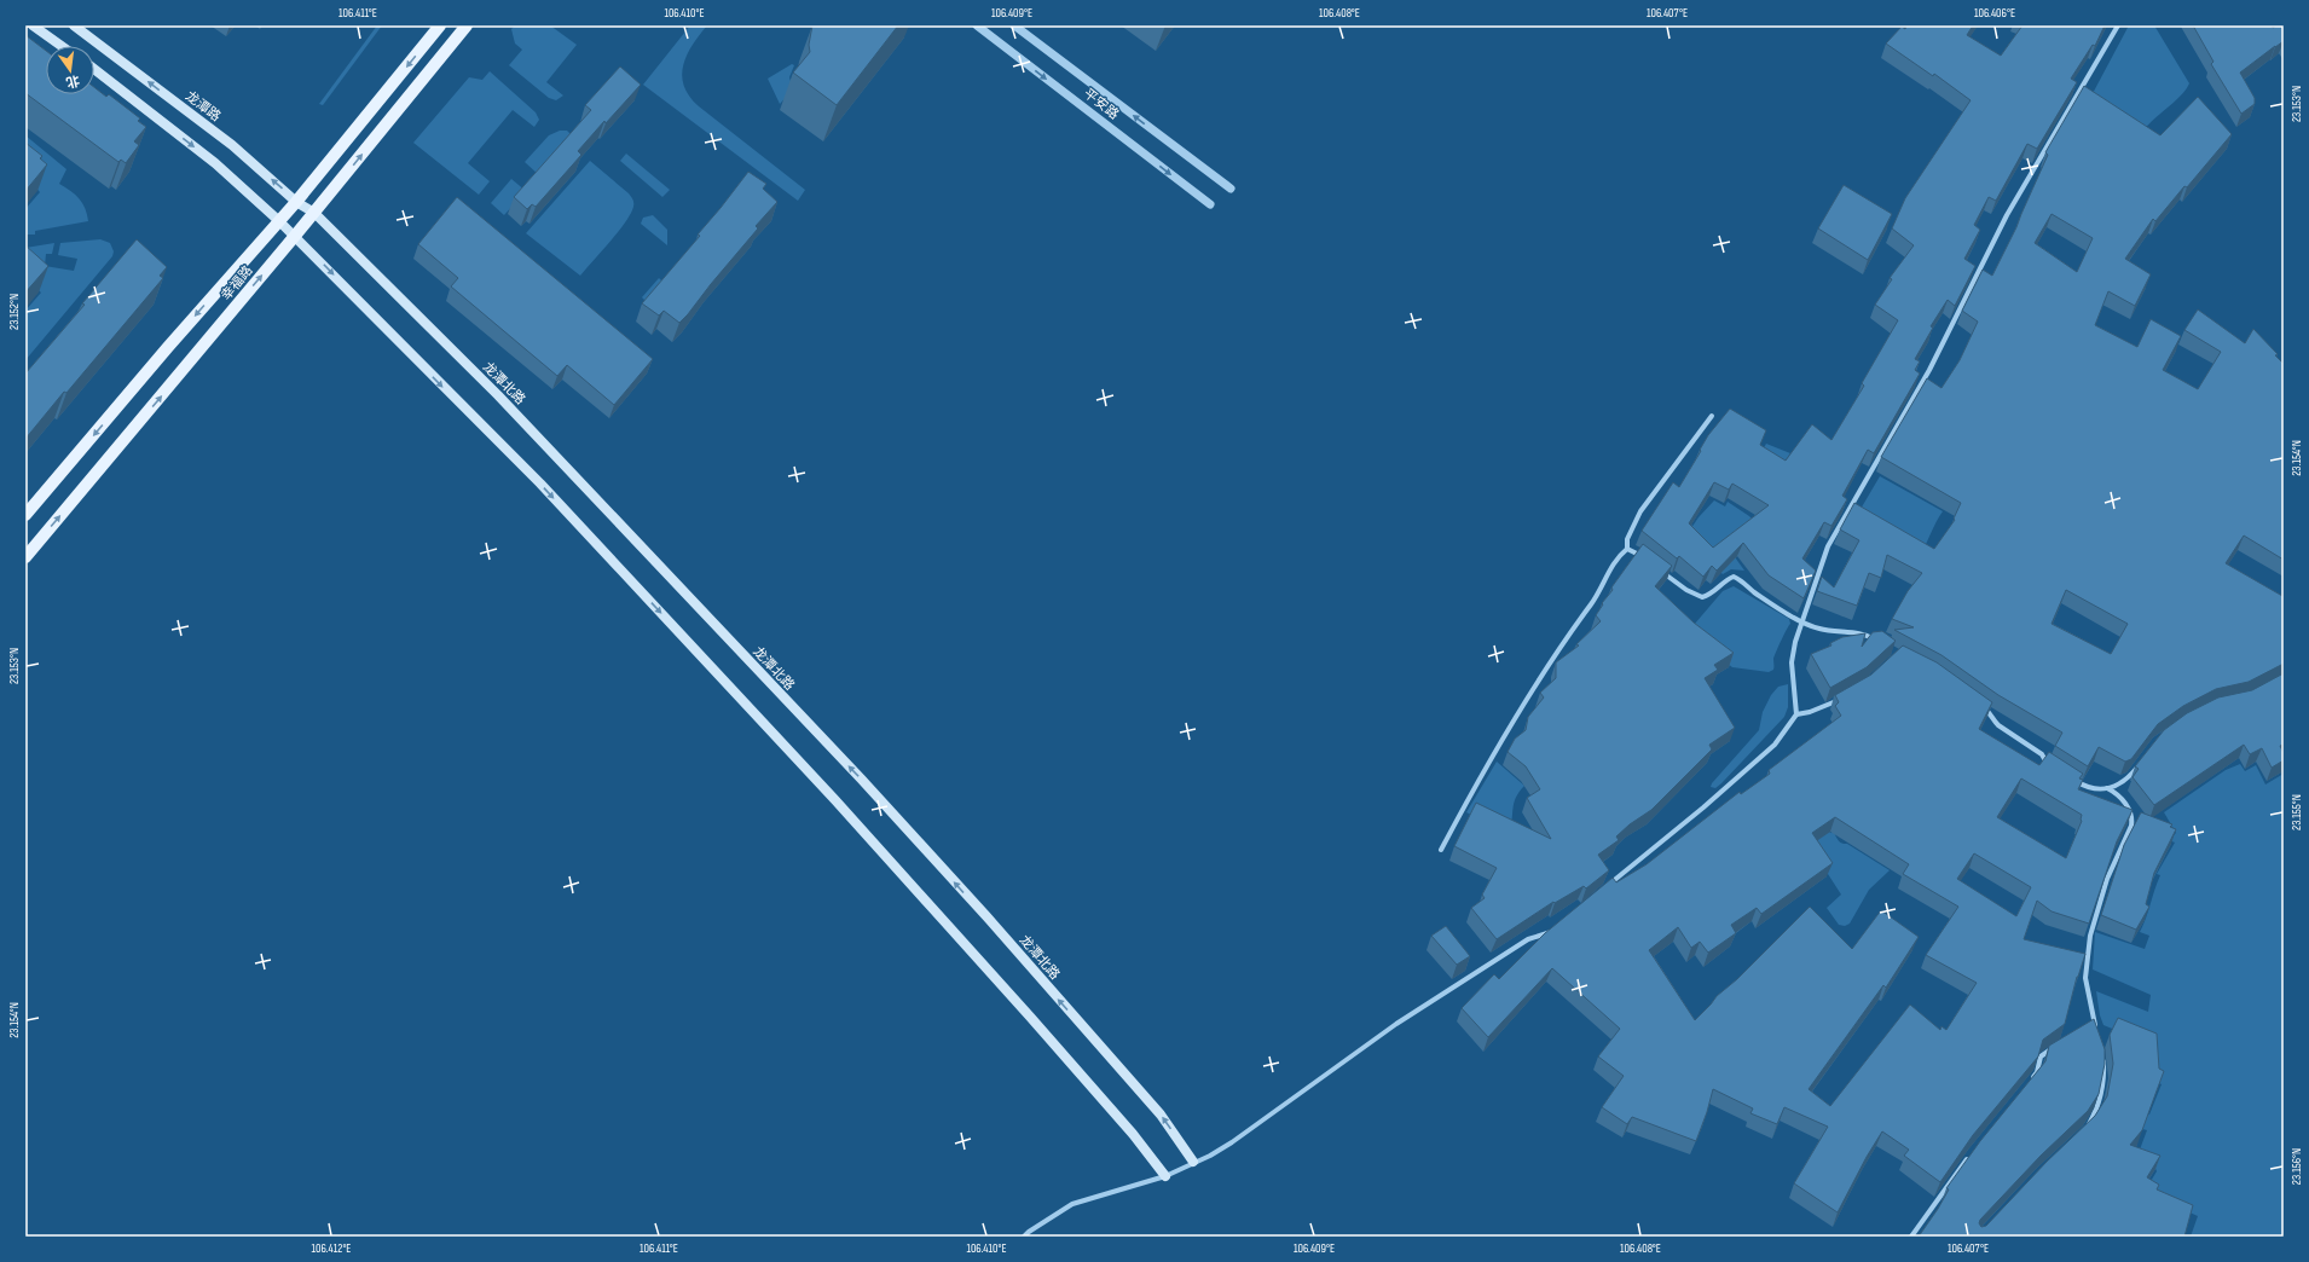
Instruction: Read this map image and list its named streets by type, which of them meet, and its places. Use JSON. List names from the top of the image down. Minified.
{"streets":{"main road":["龙潭路","幸福路","龙潭北路"],"street":["平安路"]},"crossings":[["龙潭路","幸福路"],["龙潭路","龙潭北路"],["幸福路","龙潭北路"]],"north":"bottom","coordinates":["106.411°E","106.410°E","106.409°E","106.408°E","106.407°E","106.406°E","23.153°N","23.152°N","23.154°N","23.155°N","23.156°N","106.412°E"]}
